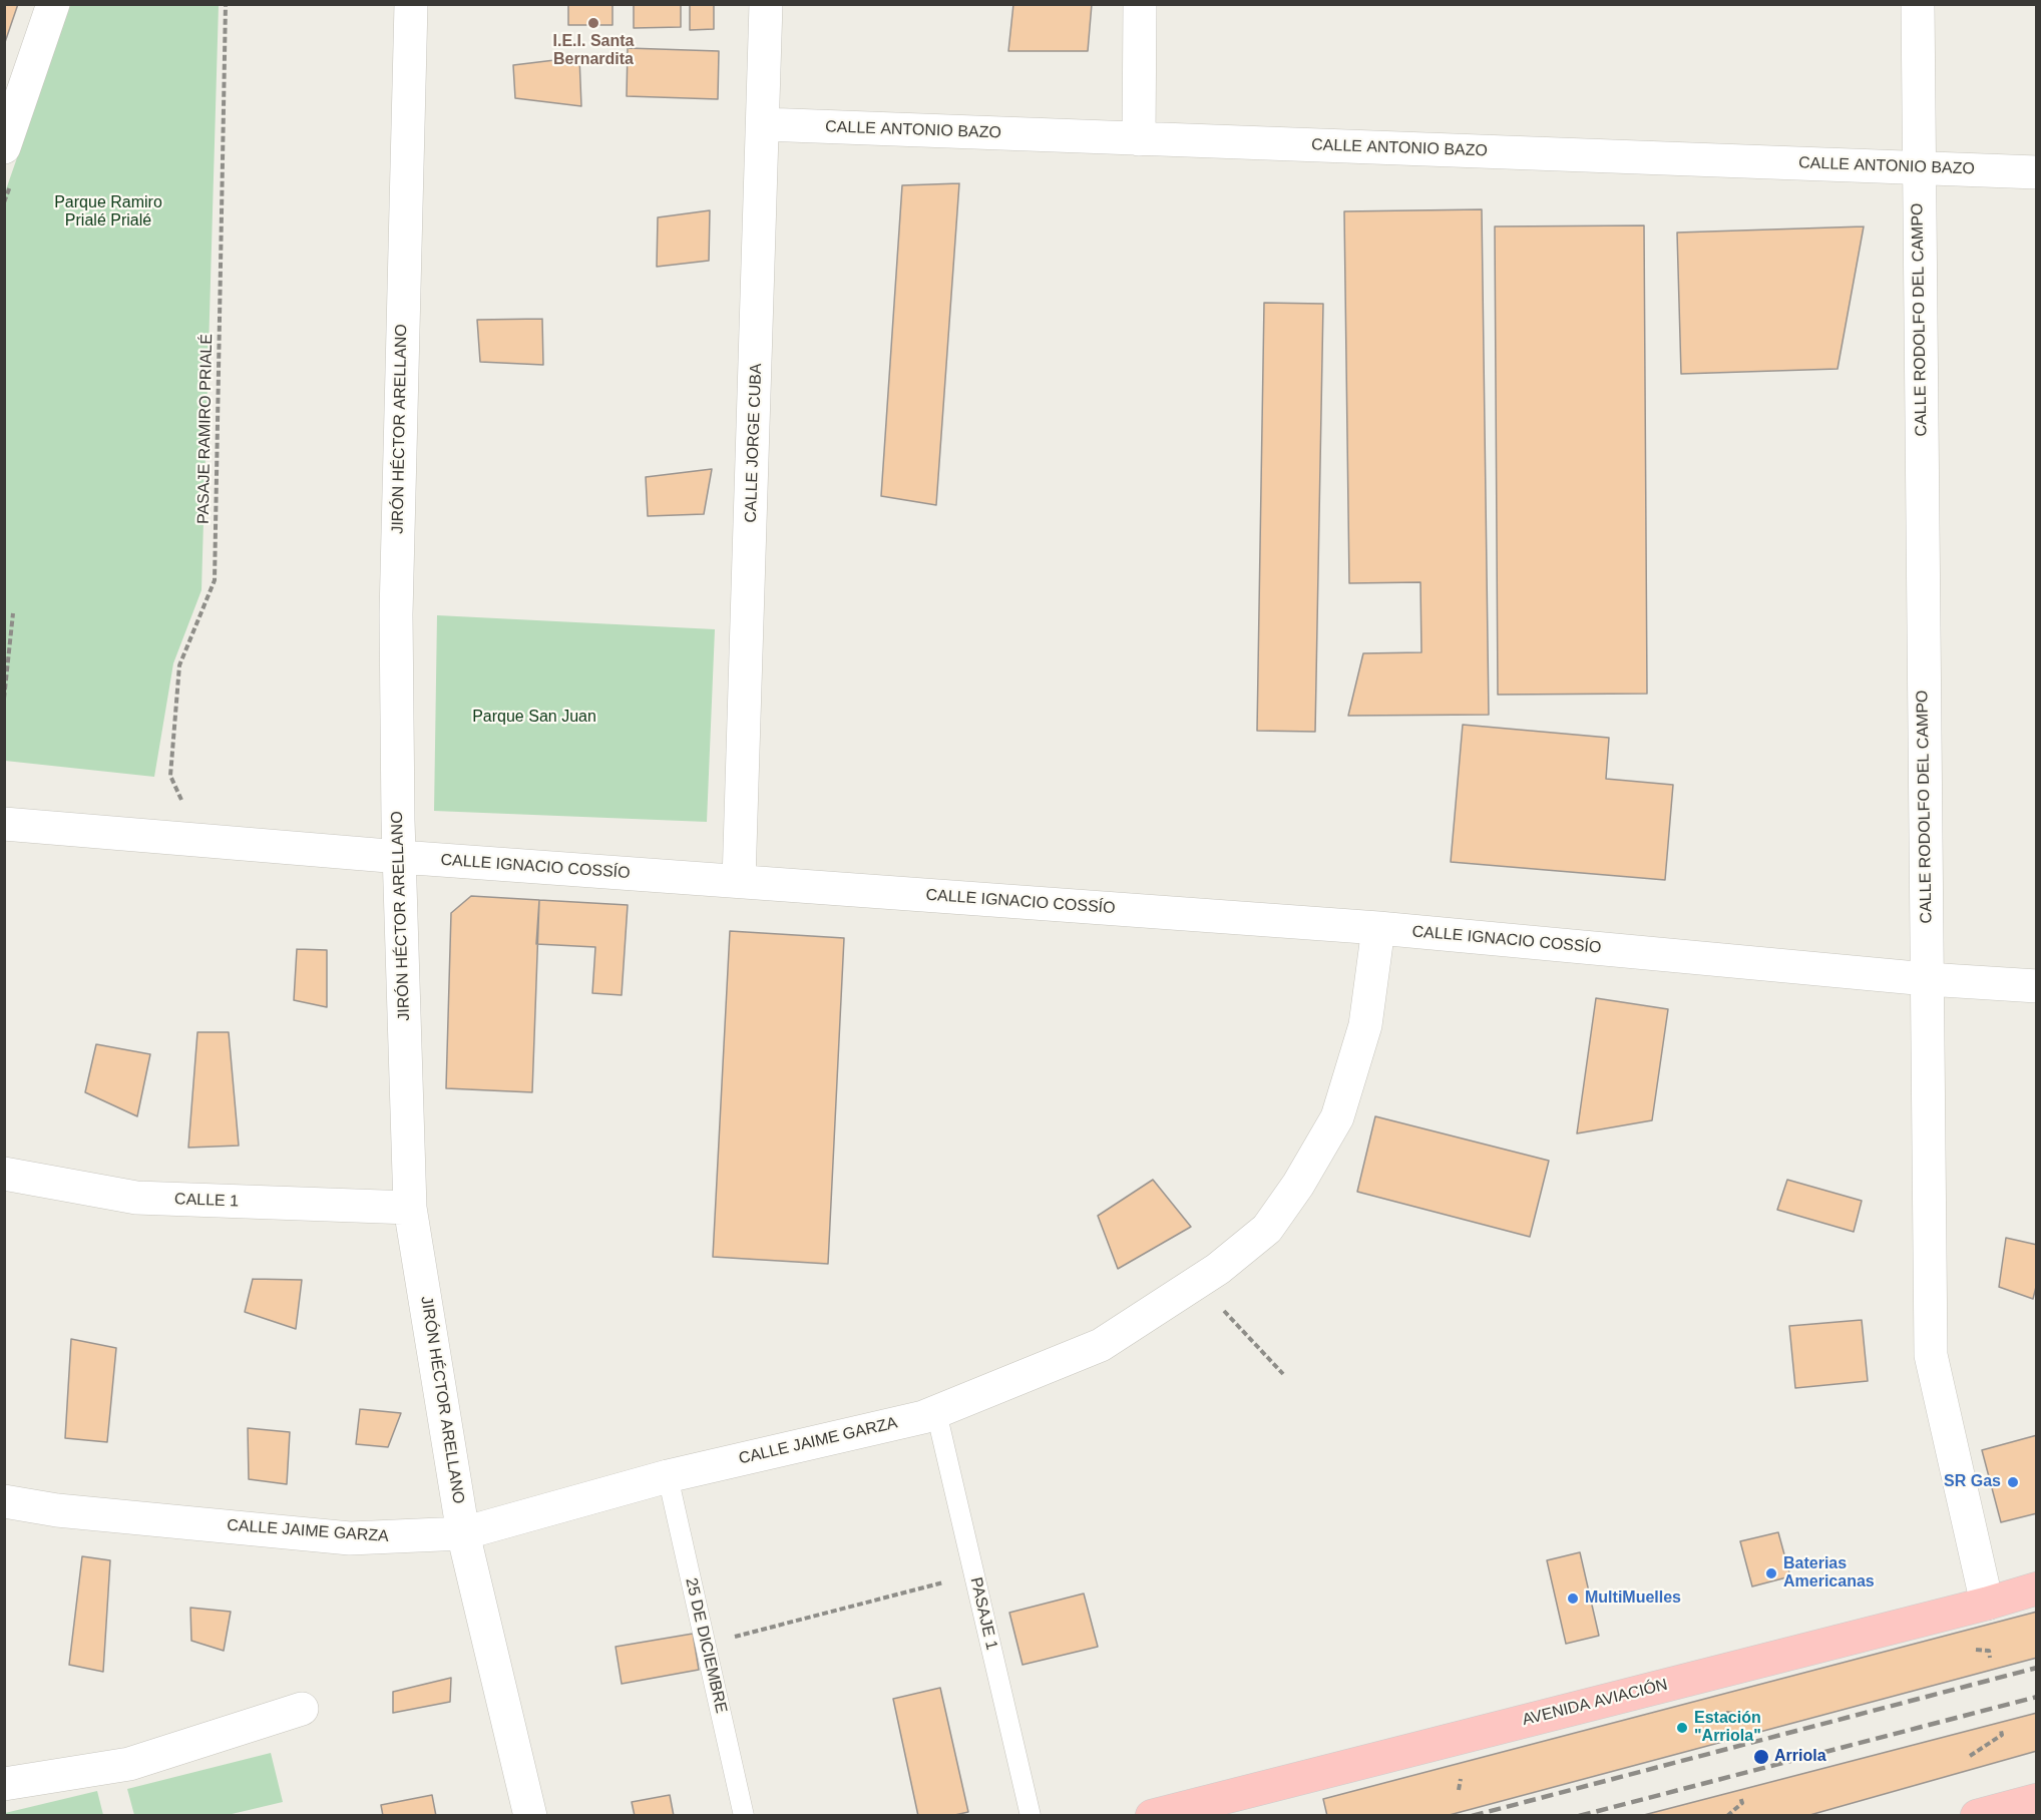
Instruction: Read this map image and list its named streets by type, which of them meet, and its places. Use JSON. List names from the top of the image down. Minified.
{"streets":{"main road":["AVENIDA AVIACIÓN"],"street":["CALLE ANTONIO BAZO","CALLE RODOLFO DEL CAMPO","JIRÓN HÉCTOR ARELLANO","CALLE JORGE CUBA","CALLE IGNACIO COSSÍO","CALLE 1","CALLE JAIME GARZA"],"lane":["PASAJE 1","25 DE DICIEMBRE"],"path":["PASAJE RAMIRO PRIALÉ"]},"crossings":[["CALLE ANTONIO BAZO","CALLE RODOLFO DEL CAMPO"],["CALLE ANTONIO BAZO","CALLE JORGE CUBA"],["CALLE RODOLFO DEL CAMPO","CALLE IGNACIO COSSÍO"],["CALLE RODOLFO DEL CAMPO","AVENIDA AVIACIÓN"],["PASAJE RAMIRO PRIALÉ","CALLE IGNACIO COSSÍO"],["JIRÓN HÉCTOR ARELLANO","CALLE IGNACIO COSSÍO"],["JIRÓN HÉCTOR ARELLANO","CALLE 1"],["JIRÓN HÉCTOR ARELLANO","CALLE JAIME GARZA"],["CALLE JORGE CUBA","CALLE IGNACIO COSSÍO"],["CALLE IGNACIO COSSÍO","CALLE JAIME GARZA"],["CALLE JAIME GARZA","PASAJE 1"],["CALLE JAIME GARZA","25 DE DICIEMBRE"]],"parks":["Parque Ramiro Prialé Prialé","Parque San Juan"],"places":["I.E.I. Santa Bernardita","SR Gas","Baterias Americanas","MultiMuelles","Estación \"Arriola\"","Arriola"]}
